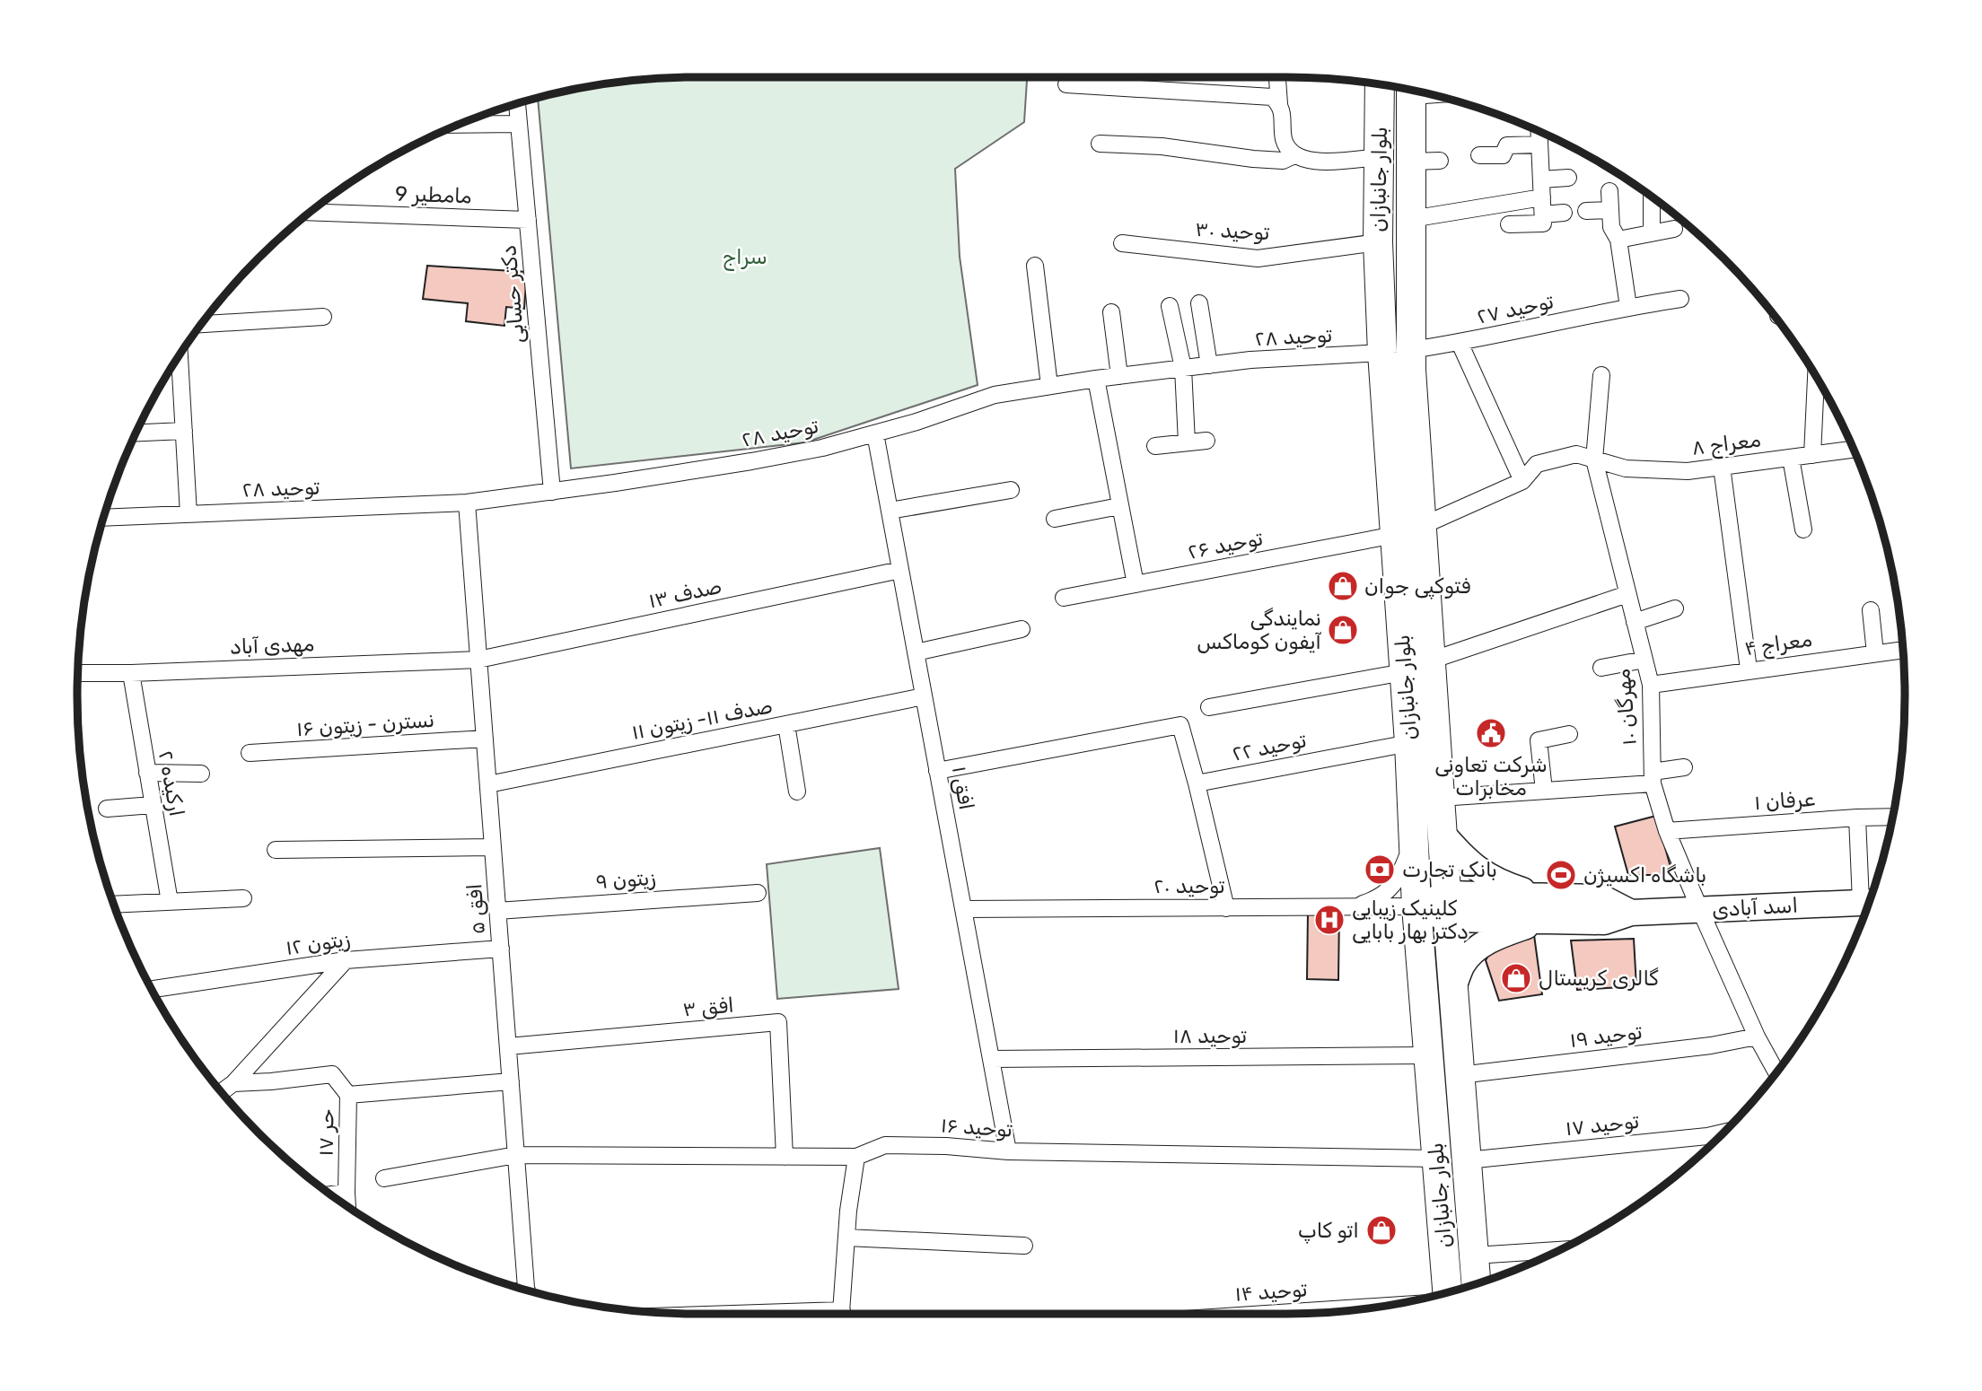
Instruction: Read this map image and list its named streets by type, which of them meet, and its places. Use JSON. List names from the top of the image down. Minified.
{"streets":{"highway":["بلوار جانبازان"],"main road":["اسد آبادی"],"street":["مامطیر 9","توحید ۳۰","دکتر حسابی","توحید ۲۷","توحید ۲۸","معراج ۸","توحید ۲۶","صدف ۱۳","معراج ۴","مهدی آباد","مهرگان ۱۰","صدف ۱۱- زیتون ۱۱","نسترن - زیتون ۱۶","توحید ۲۲","ارکیده ۲","افق ۱","عرفان ۱","زیتون ۹","توحید ۲۰","افق ۵","زیتون ۱۲","افق ۳","توحید ۱۸","توحید ۱۹","توحید ۱۷","توحید ۱۶","حر ۱۷","توحید ۱۴"]},"crossings":[["بلوار جانبازان","توحید ۳۰"],["بلوار جانبازان","توحید ۲۷"],["بلوار جانبازان","توحید ۲۸"],["بلوار جانبازان","معراج ۸"],["بلوار جانبازان","توحید ۲۶"],["بلوار جانبازان","توحید ۲۲"],["بلوار جانبازان","توحید ۲۰"],["بلوار جانبازان","اسد آبادی"],["بلوار جانبازان","توحید ۱۸"],["بلوار جانبازان","توحید ۱۹"],["بلوار جانبازان","توحید ۱۷"],["بلوار جانبازان","توحید ۱۶"],["مامطیر 9","دکتر حسابی"],["دکتر حسابی","توحید ۲۸"],["توحید ۲۸","افق ۱"],["معراج ۸","مهرگان ۱۰"],["صدف ۱۳","مهدی آباد"],["صدف ۱۳","افق ۱"],["صدف ۱۳","افق ۵"],["معراج ۴","مهرگان ۱۰"],["مهدی آباد","ارکیده ۲"],["مهدی آباد","افق ۵"],["مهرگان ۱۰","عرفان ۱"],["مهرگان ۱۰","اسد آبادی"],["مهرگان ۱۰","توحید ۱۹"],["صدف ۱۱- زیتون ۱۱","افق ۱"],["صدف ۱۱- زیتون ۱۱","افق ۵"],["نسترن - زیتون ۱۶","افق ۵"],["افق ۱","توحید ۲۰"],["افق ۱","توحید ۱۸"],["افق ۱","توحید ۱۶"],["زیتون ۹","افق ۵"],["افق ۵","زیتون ۱۲"],["افق ۵","افق ۳"],["افق ۵","توحید ۱۶"],["افق ۳","توحید ۱۶"]],"parks":["سراج"],"places":{"shop":["فتوکپی جوان","نمایندگی آیفون کوماکس","گالری کریستال","اتو کاپ"],"public building":["شرکت تعاونی مخابرات"],"bank":["بانک تجارت"],"sports":["باشگاه اکسیژن"],"hospital":["کلینیک زیبایی دکتر بهار بابایی"]}}
